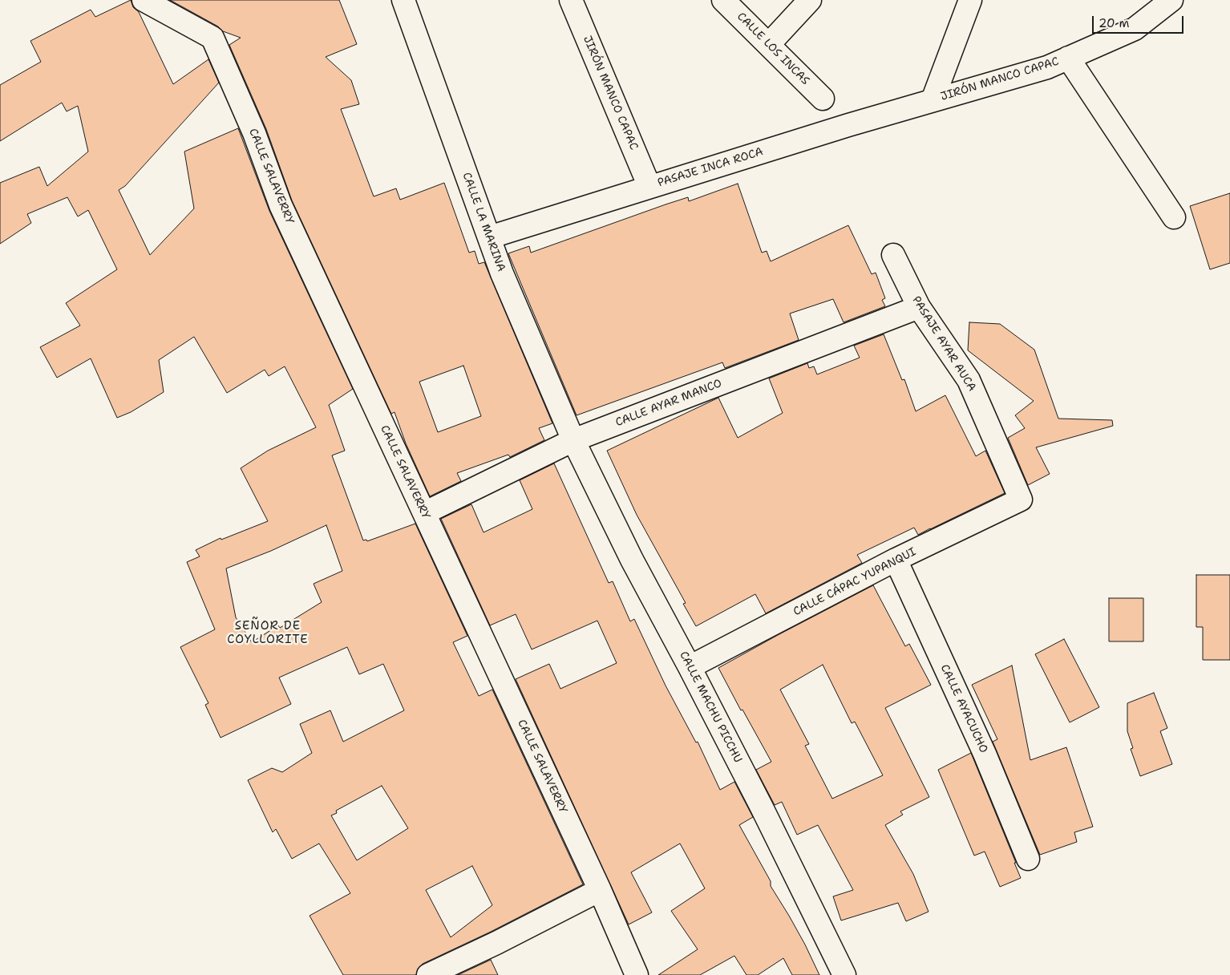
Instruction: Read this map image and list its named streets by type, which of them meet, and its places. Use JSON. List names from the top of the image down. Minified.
{"streets":{"street":["CALLE LOS INCAS","JIRÓN MANCO CAPAC","PASAJE INCA ROCA","CALLE SALAVERRY","CALLE LA MARINA","PASAJE AYAR AUCA","CALLE AYAR MANCO","CALLE CÁPAC YUPANQUI","CALLE MACHU PICCHU","CALLE AYACUCHO"]},"crossings":[["JIRÓN MANCO CAPAC","PASAJE INCA ROCA"],["PASAJE INCA ROCA","CALLE LA MARINA"],["CALLE SALAVERRY","CALLE AYAR MANCO"],["CALLE LA MARINA","CALLE AYAR MANCO"],["CALLE LA MARINA","CALLE MACHU PICCHU"],["PASAJE AYAR AUCA","CALLE AYAR MANCO"],["PASAJE AYAR AUCA","CALLE CÁPAC YUPANQUI"],["CALLE AYAR MANCO","CALLE MACHU PICCHU"],["CALLE CÁPAC YUPANQUI","CALLE MACHU PICCHU"],["CALLE CÁPAC YUPANQUI","CALLE AYACUCHO"]],"districts":["SEÑOR DE COYLLORITE"],"scale_bar":"20 m"}
